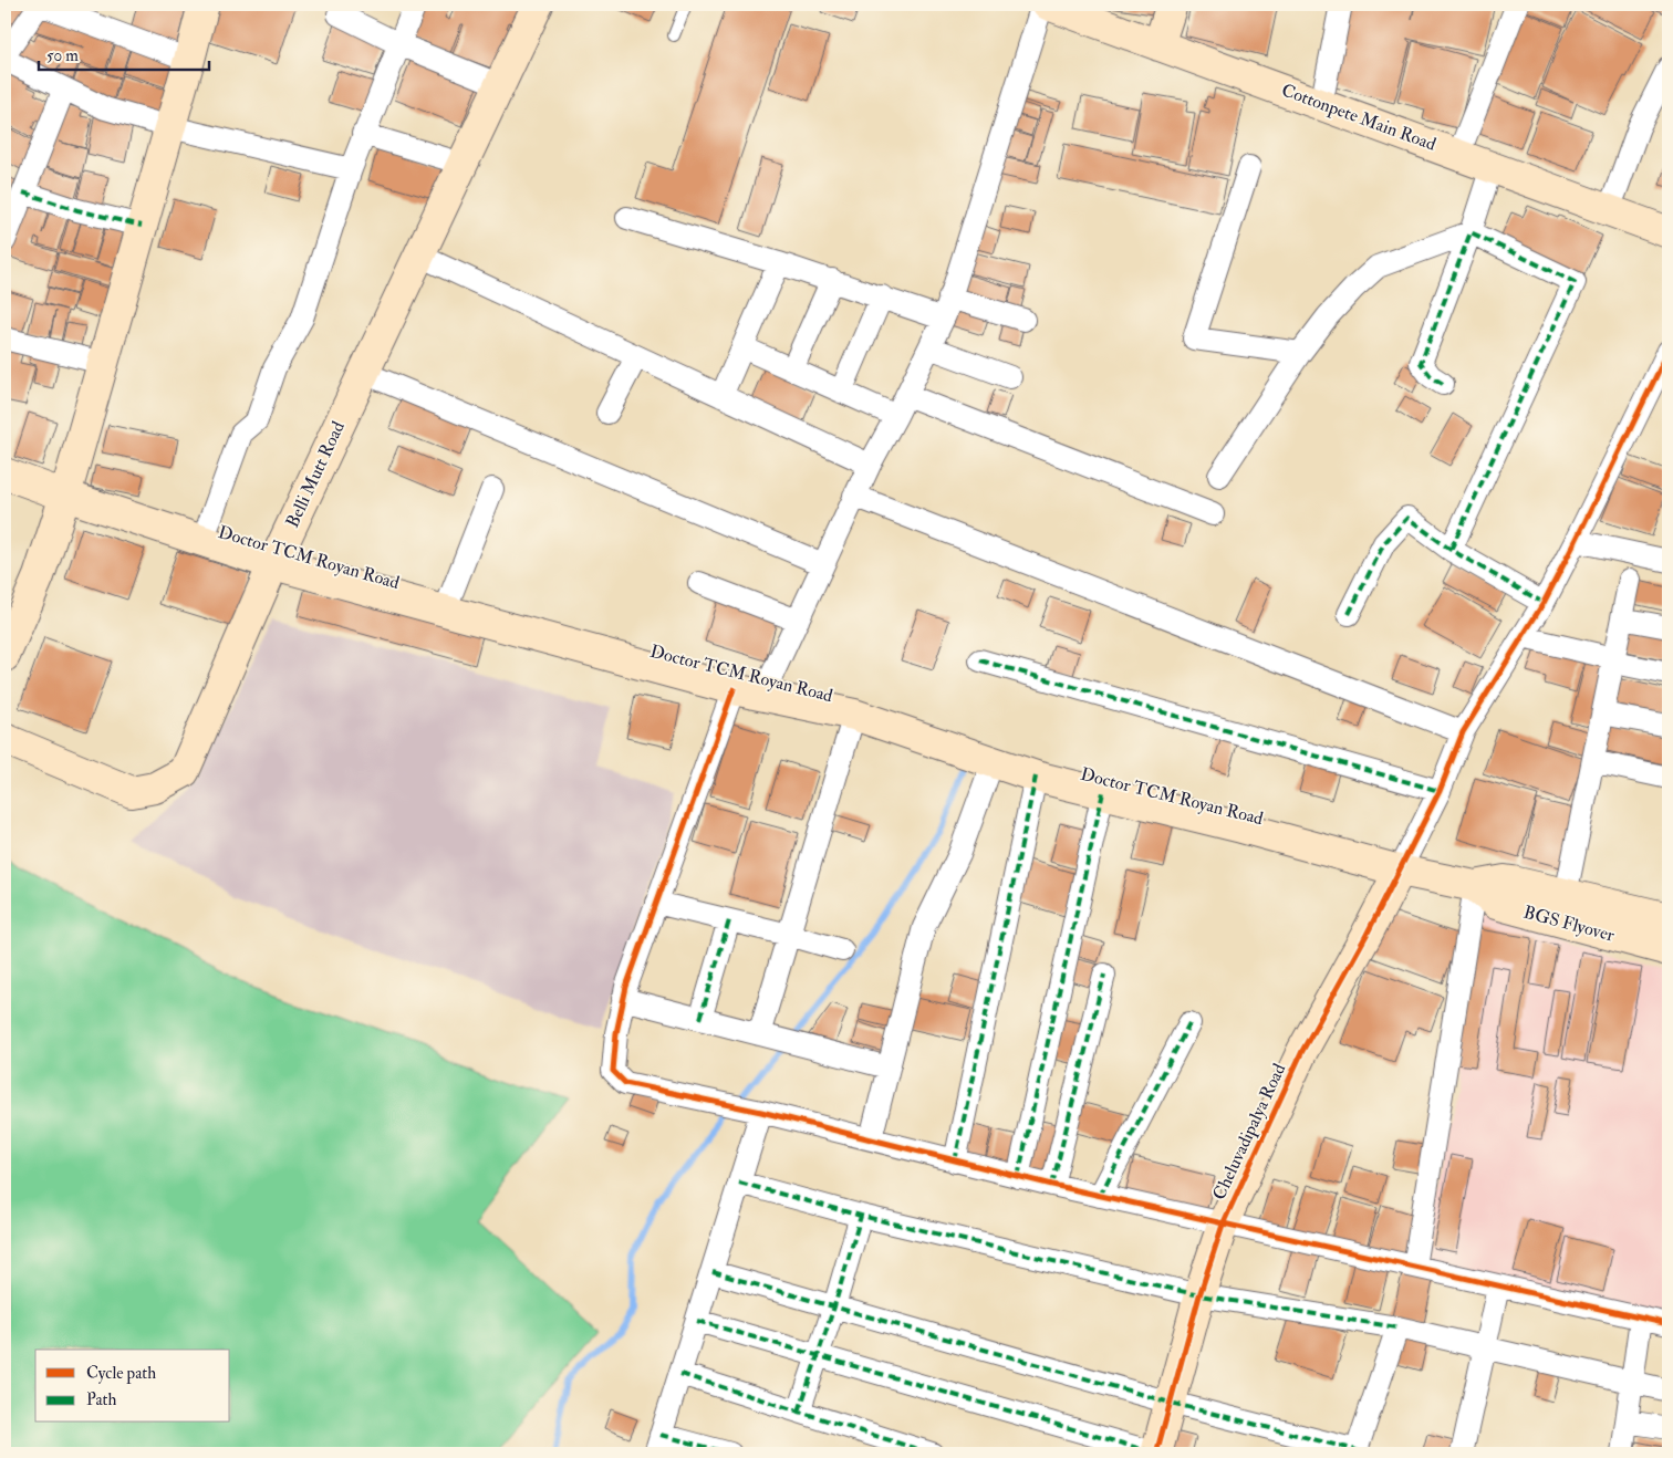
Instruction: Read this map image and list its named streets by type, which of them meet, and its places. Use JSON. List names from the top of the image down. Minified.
{"streets":{"main road":["Cottonpete Main Road","Belli Mutt Road","Doctor TCM Royan Road","BGS Flyover","Cheluvadipalya Road"]},"crossings":[["Belli Mutt Road","Doctor TCM Royan Road"],["Doctor TCM Royan Road","BGS Flyover"],["Doctor TCM Royan Road","Cheluvadipalya Road"]],"legend":["Cycle path","Path"],"scale_bar":"50 m"}
